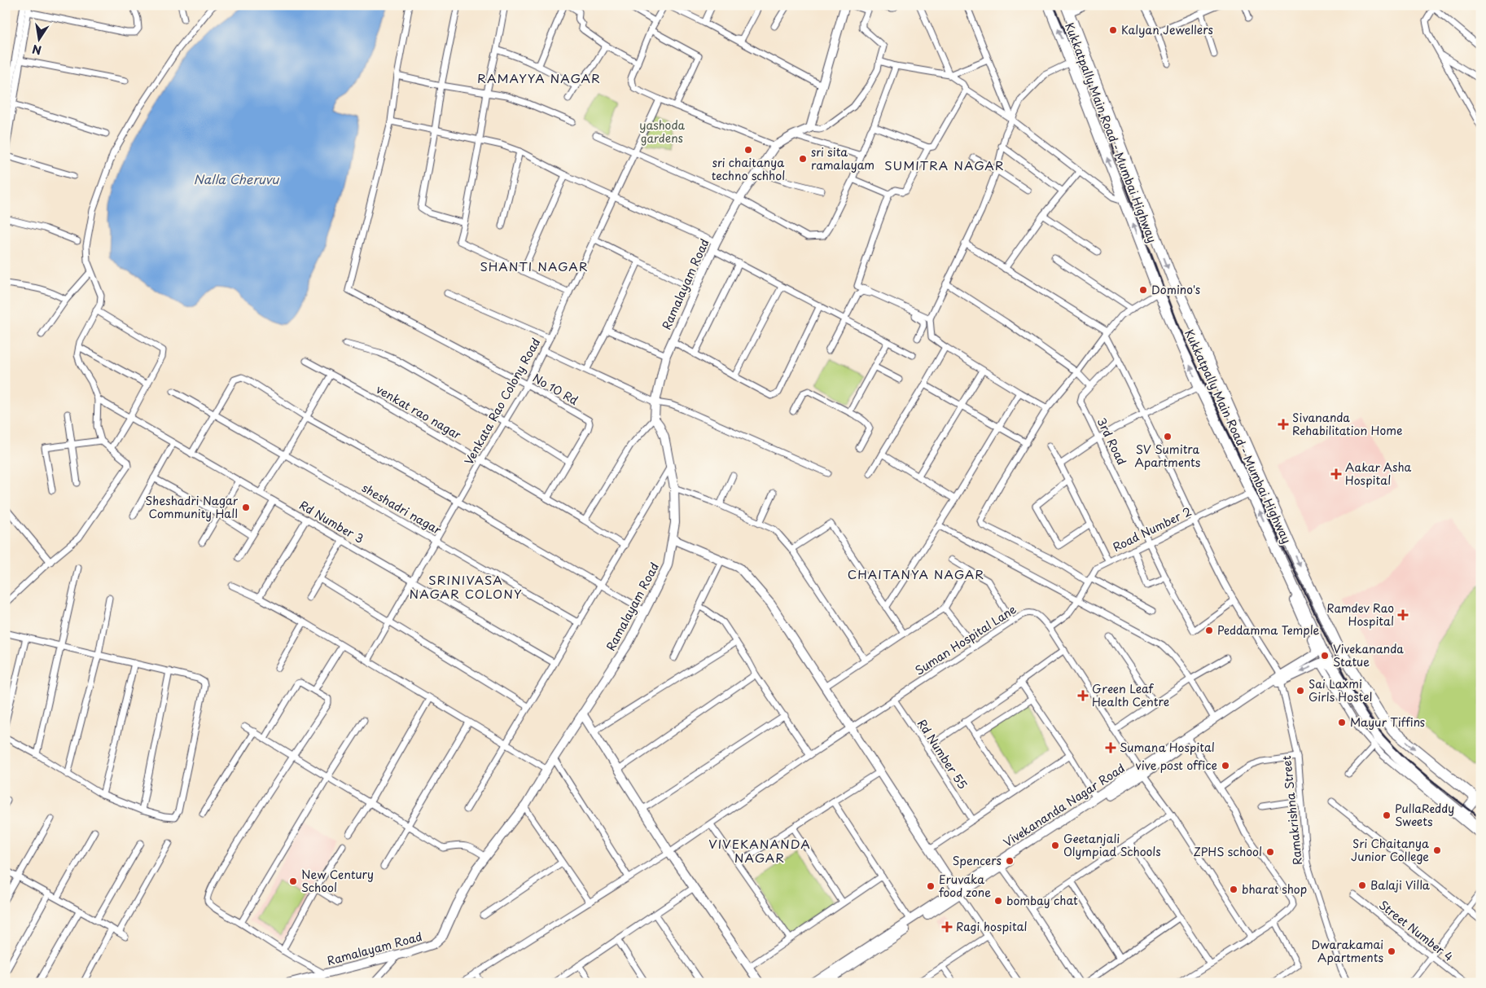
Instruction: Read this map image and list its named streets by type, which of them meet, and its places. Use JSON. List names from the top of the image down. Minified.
{"streets":{"highway":["Kukkatpally Main Road - Mumbai Highway"],"street":["Ramalayam Road","No 10 Rd","Venkata Rao Colony Road","venkat rao nagar","3rd Road","sheshadri nagar","Rd Number 3","Road Number 2","Suman Hospital Lane","Rd Number 55","Vivekananda Nagar Road","Ramakrishna Street","Street Number 4"]},"crossings":[["Kukkatpally Main Road - Mumbai Highway","Road Number 2"],["Kukkatpally Main Road - Mumbai Highway","Vivekananda Nagar Road"],["No 10 Rd","Venkata Rao Colony Road"],["No 10 Rd","venkat rao nagar"],["Venkata Rao Colony Road","venkat rao nagar"],["Venkata Rao Colony Road","sheshadri nagar"],["Venkata Rao Colony Road","Rd Number 3"],["3rd Road","Road Number 2"],["3rd Road","Ramakrishna Street"],["Road Number 2","Suman Hospital Lane"],["Road Number 2","Ramakrishna Street"],["Suman Hospital Lane","Rd Number 55"],["Suman Hospital Lane","Vivekananda Nagar Road"],["Vivekananda Nagar Road","Ramakrishna Street"]],"districts":["RAMAYYA NAGAR","SUMITRA NAGAR","SHANTI NAGAR","CHAITANYA NAGAR","SRINIVASA NAGAR COLONY","VIVEKANANDA NAGAR"],"water":["Nalla Cheruvu"],"parks":["yashoda gardens"],"places":{"other":["Kalyan Jewellers","sri chaitanya techno schhol","sri sita ramalayam","Domino's","SV Sumitra Apartments","Sheshadri Nagar Community Hall","Peddamma Temple","Vivekananda Statue","Sai Laxmi Girls Hostel","Mayur Tiffins","vive post office","PullaReddy Sweets","Geetanjali Olympiad Schools","Sri Chaitanya Junior College","ZPHS school","Spencers","New Century School","Balaji Villa","Eruvaka food zone","bharat shop","bombay chat","Dwarakamai Apartments"],"health":["Sivananda Rehabilitation Home","Aakar Asha Hospital","Ramdev Rao Hospital","Green Leaf Health Centre","Sumana Hospital","Ragi hospital"]},"north":"bottom"}
